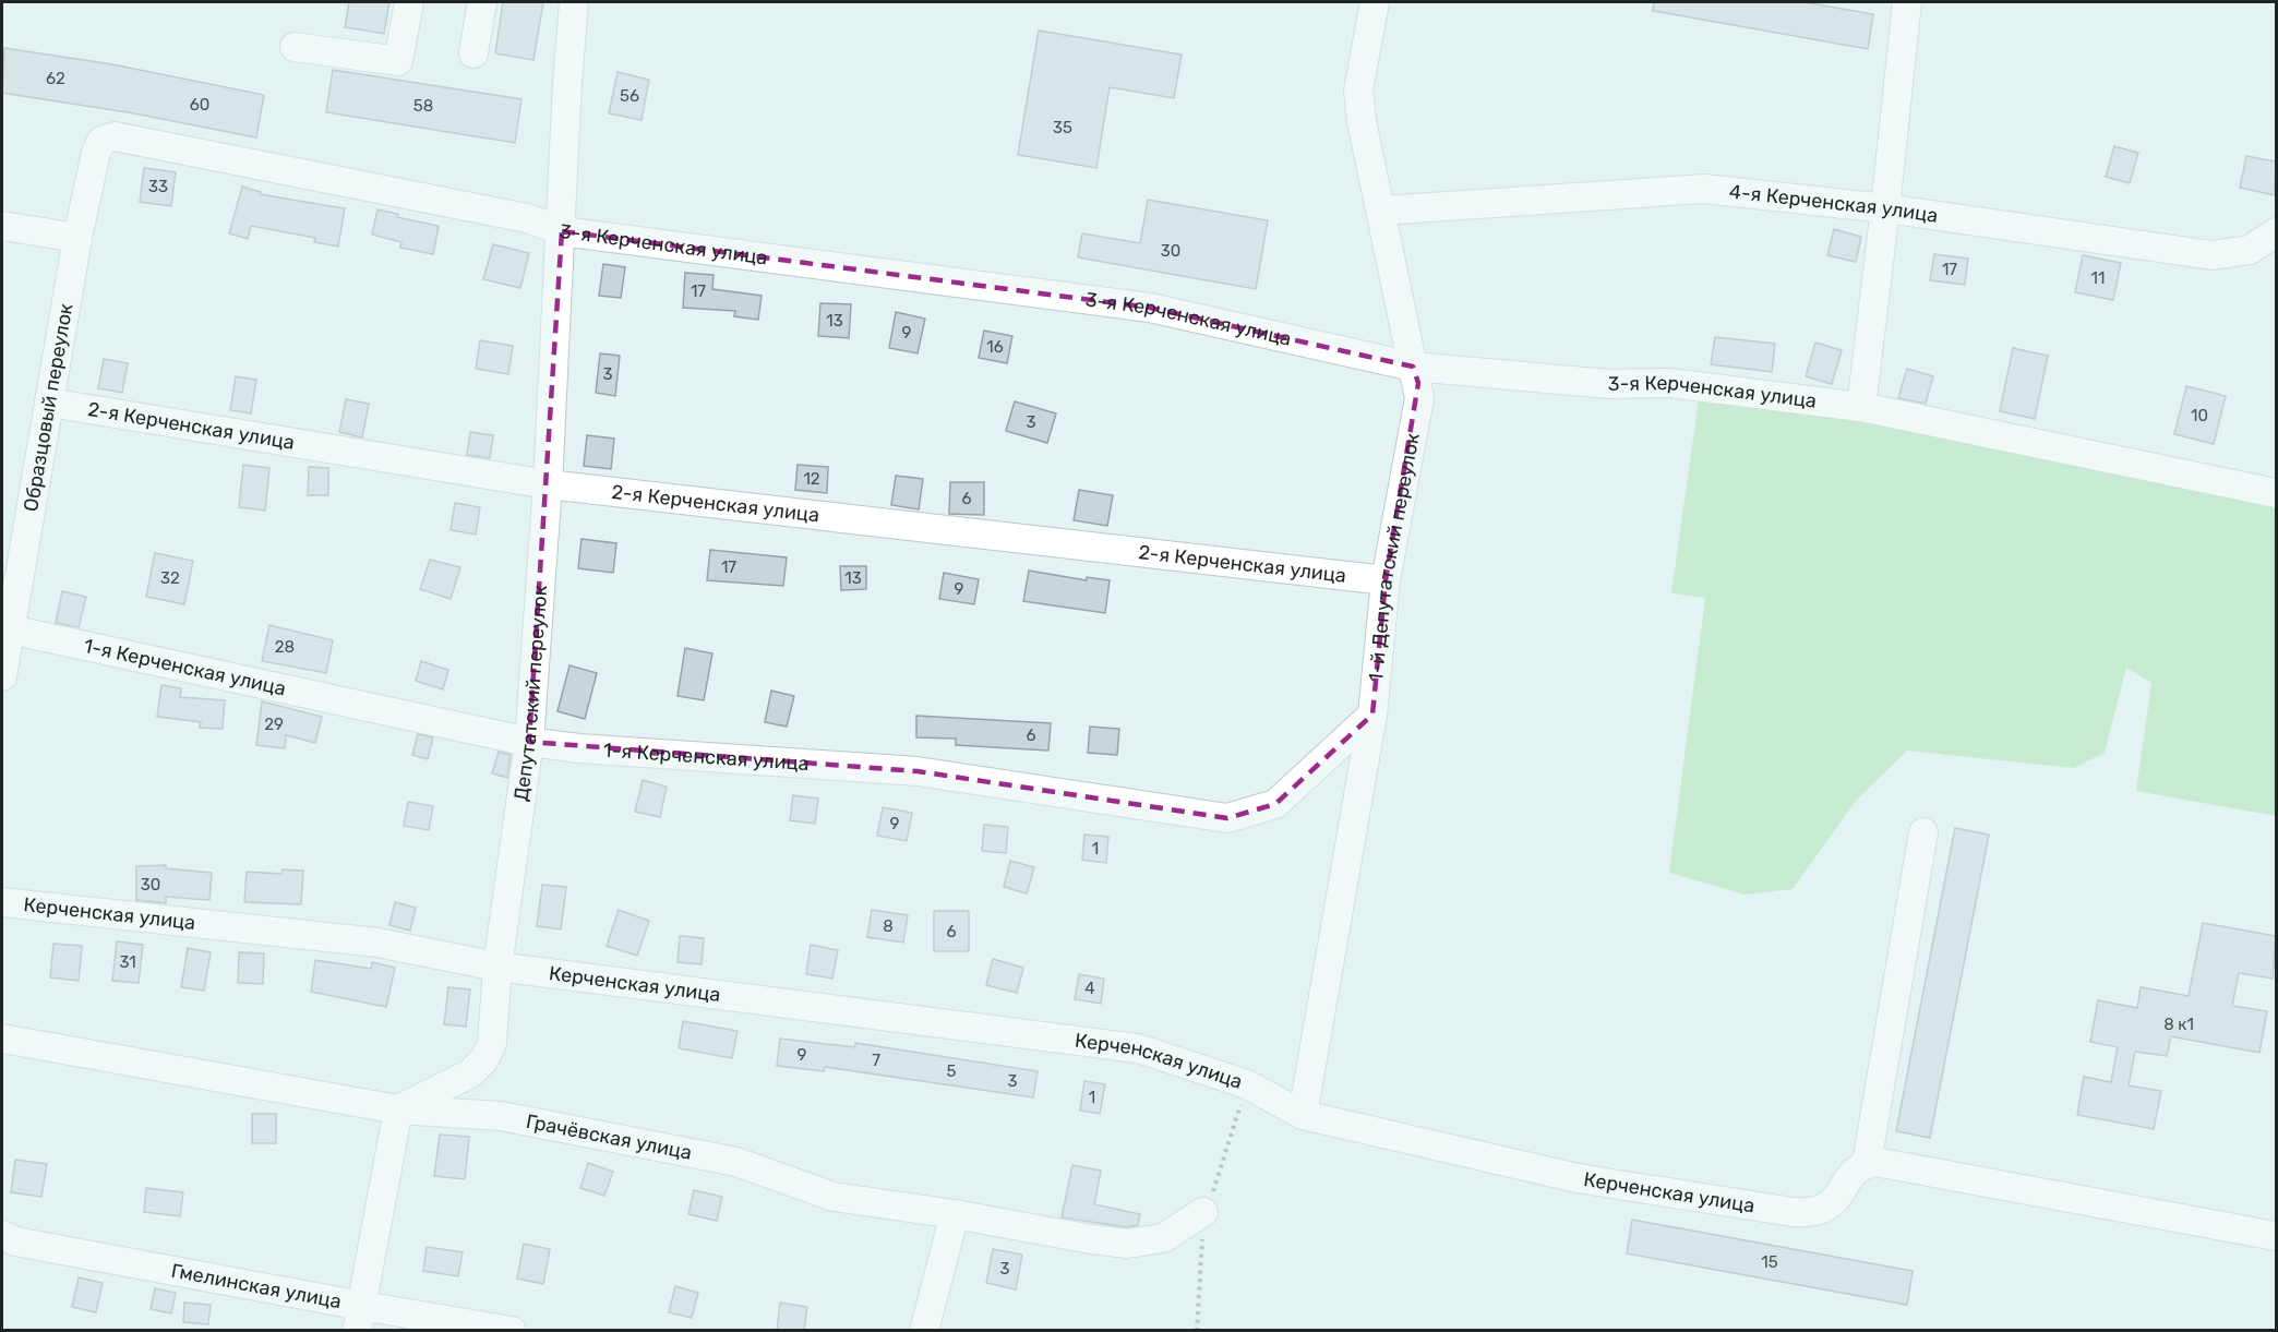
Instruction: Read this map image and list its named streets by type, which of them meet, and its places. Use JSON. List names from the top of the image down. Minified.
{"streets":{"street":["4-я Керченская улица","3-я Керченская улица","Образцовый переулок","2-я Керченская улица","1-й Депутатский переулок","1-я Керченская улица","Депутатский переулок","Керченская улица","Грачёвская улица","Гмелинская улица"]},"crossings":[["4-я Керченская улица","1-й Депутатский переулок"],["3-я Керченская улица","Образцовый переулок"],["3-я Керченская улица","1-й Депутатский переулок"],["3-я Керченская улица","Депутатский переулок"],["Образцовый переулок","2-я Керченская улица"],["Образцовый переулок","1-я Керченская улица"],["2-я Керченская улица","1-й Депутатский переулок"],["2-я Керченская улица","Депутатский переулок"],["1-й Депутатский переулок","1-я Керченская улица"],["1-й Депутатский переулок","Керченская улица"],["1-я Керченская улица","Депутатский переулок"],["Депутатский переулок","Керченская улица"],["Депутатский переулок","Грачёвская улица"]],"house_numbers":["62","56","60","58","35","33","30","17","11","17","13","9","16","3","10","3","12","6","17","32","13","9","28","29","6","9","1","30","8","6","31","4","8 к1","9","7","5","3","1","15","3"]}
